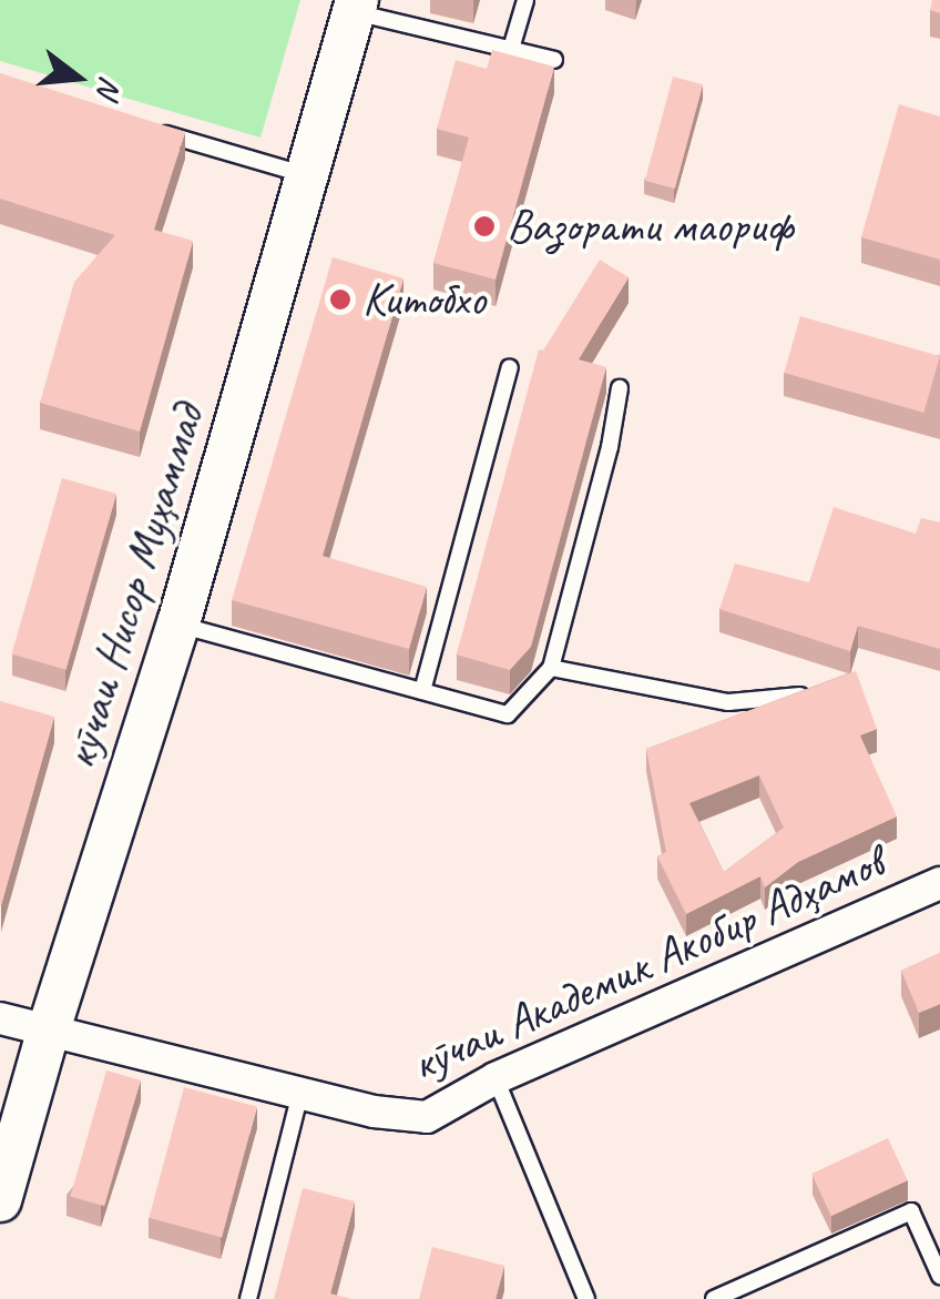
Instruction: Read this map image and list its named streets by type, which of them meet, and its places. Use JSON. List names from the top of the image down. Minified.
{"streets":{"street":["кӯчаи Нисор Муҳаммад","кӯчаи Академик Акобир Адҳамов"]},"crossings":[["кӯчаи Нисор Муҳаммад","кӯчаи Академик Акобир Адҳамов"]],"places":["Вазорати маориф","Китобхо"],"north":"right"}
